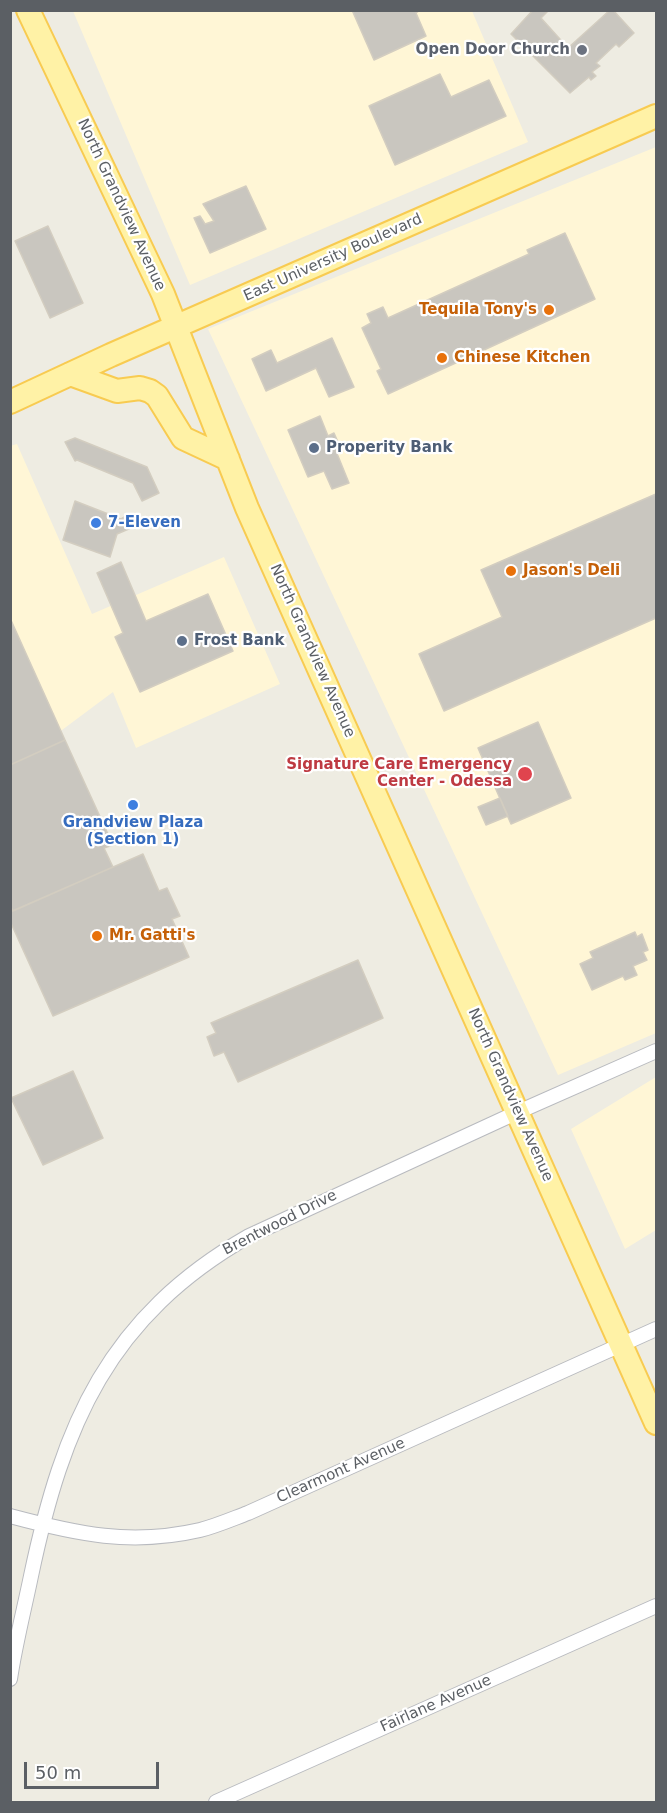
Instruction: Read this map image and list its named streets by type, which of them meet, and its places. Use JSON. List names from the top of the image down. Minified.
{"streets":{"main road":["North Grandview Avenue","East University Boulevard"],"street":["Brentwood Drive","Clearmont Avenue","Fairlane Avenue"]},"crossings":[["North Grandview Avenue","East University Boulevard"],["North Grandview Avenue","Brentwood Drive"],["North Grandview Avenue","Clearmont Avenue"],["Brentwood Drive","Clearmont Avenue"]],"places":["Open Door Church","Tequila Tony's","Chinese Kitchen","Properity Bank","7-Eleven","Jason's Deli","Frost Bank","Signature Care Emergency Center - Odessa","Grandview Plaza (Section 1)","Mr. Gatti's"],"scale_bar":"50 m"}
